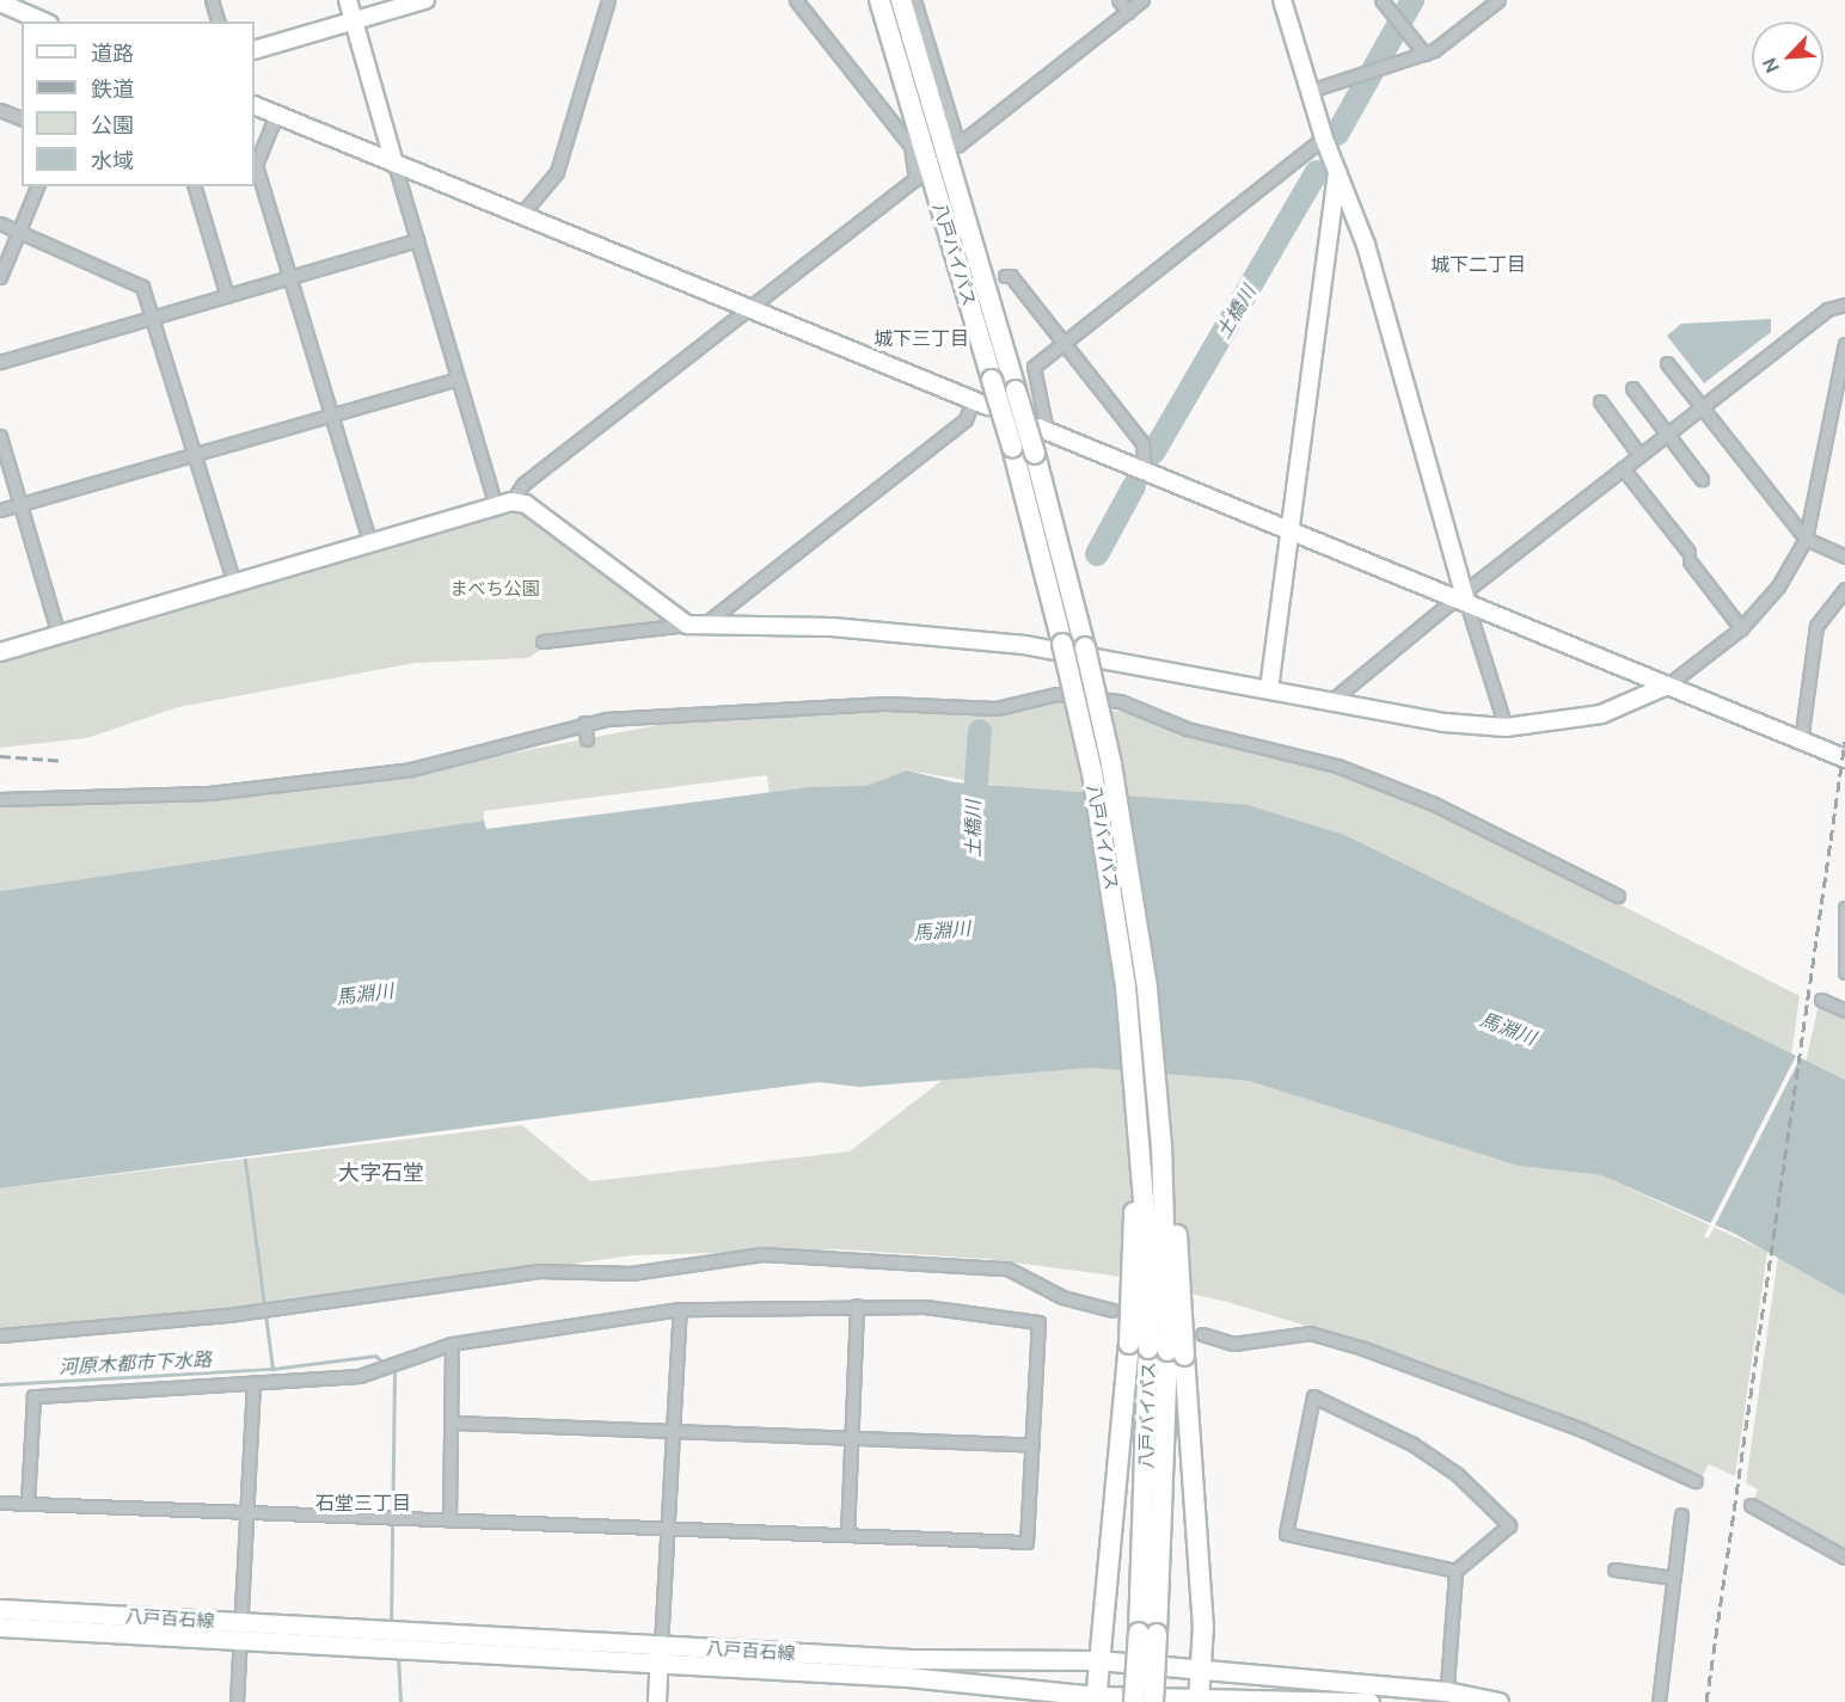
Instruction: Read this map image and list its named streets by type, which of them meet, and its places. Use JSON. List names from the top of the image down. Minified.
{"streets":{"highway":["八戸バイパス"],"main road":["八戸百石線"]},"districts":["城下二丁目","城下三丁目","大字石堂","石堂三丁目"],"water":["土橋川","馬淵川","河原木都市下水路"],"parks":["まべち公園"],"legend":["道路","鉄道","公園","水域"],"north":"bottom left"}
